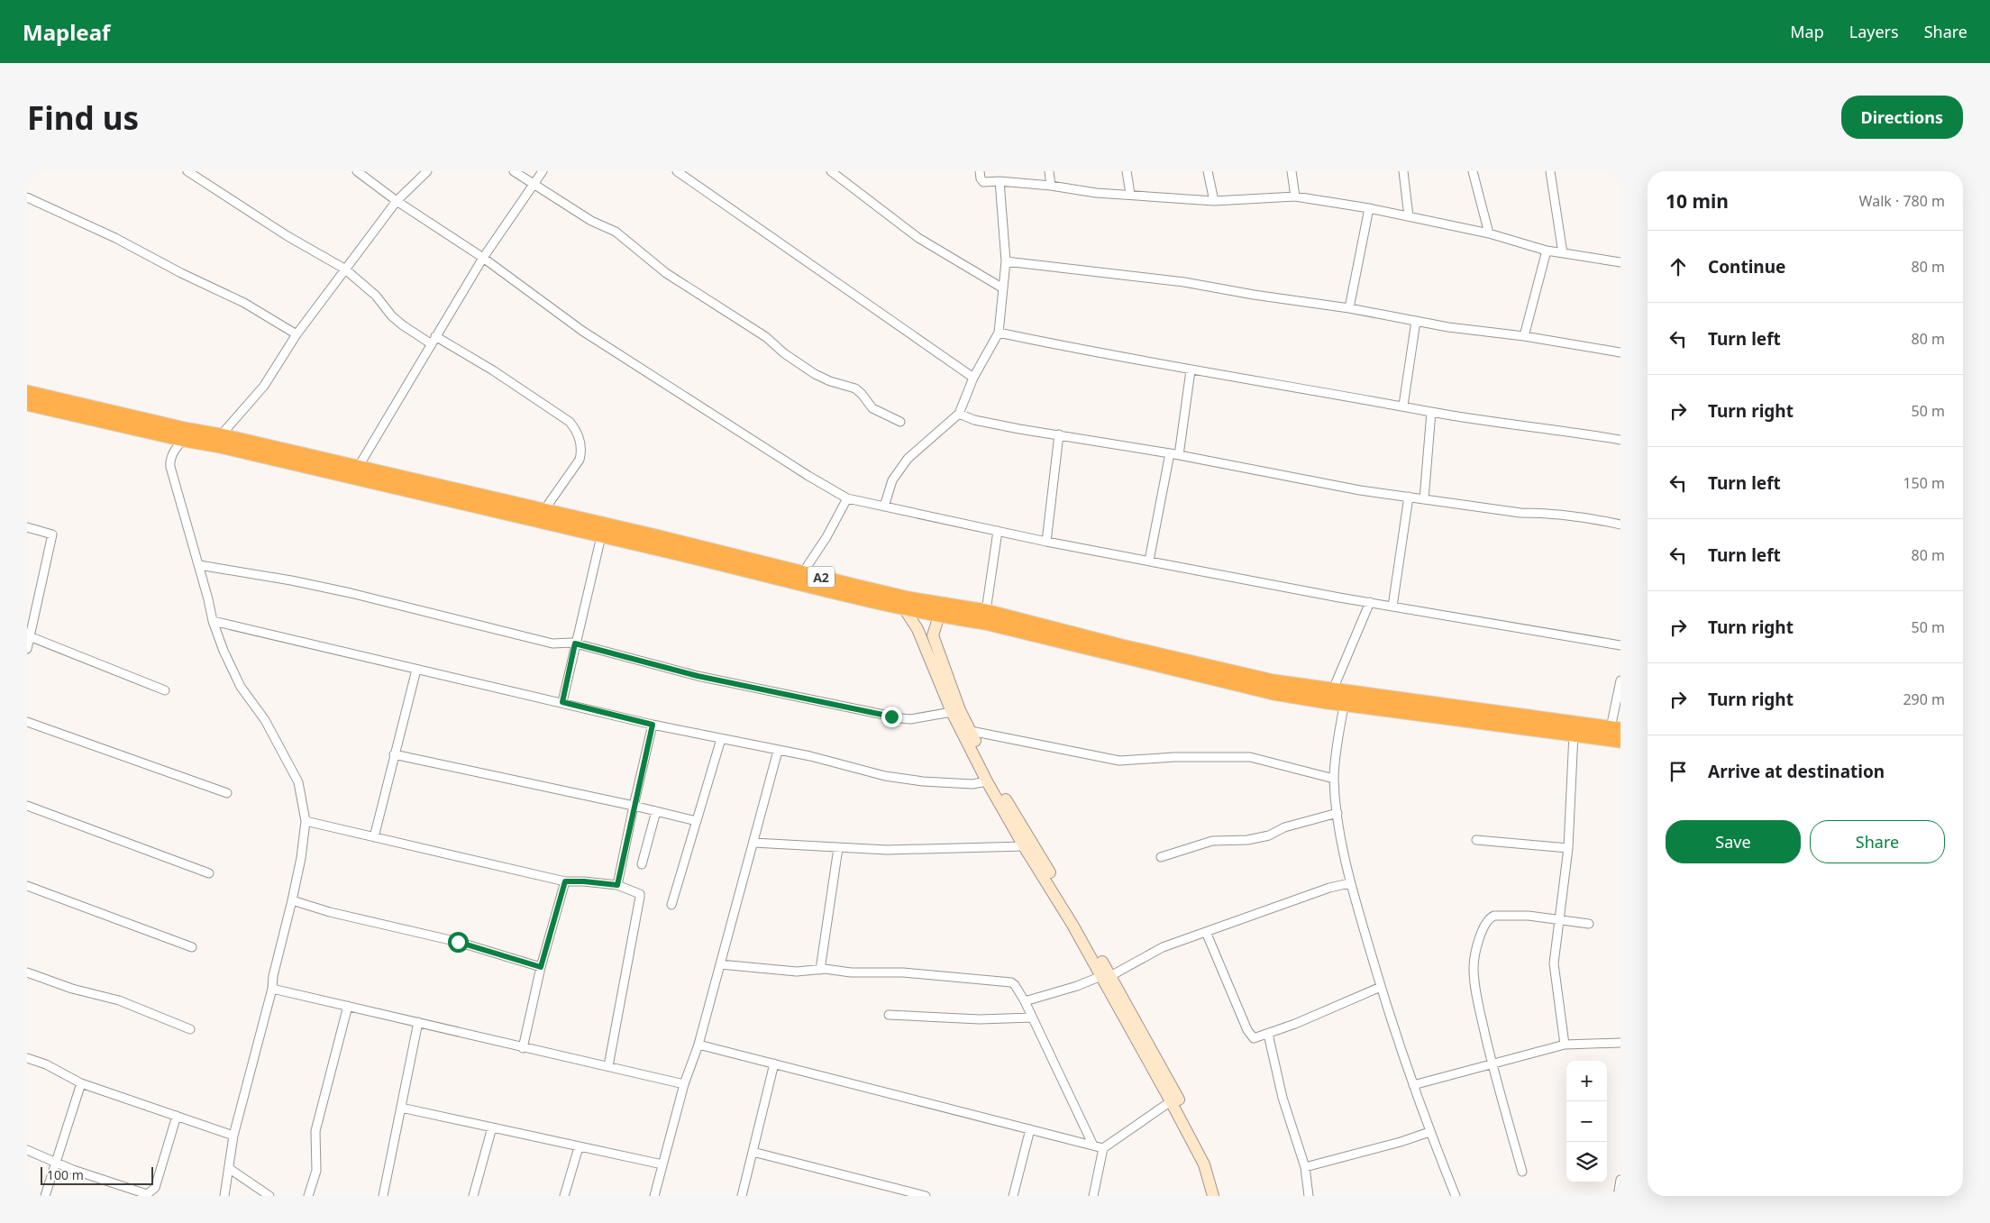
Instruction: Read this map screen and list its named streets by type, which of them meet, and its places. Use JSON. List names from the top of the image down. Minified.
{"streets":{"highway":["A2"]},"scale_bar":"100 m","page":{"header":"Mapleaf","nav":["Map","Layers","Share"],"buttons":["Directions",["Save","Share"]],"title":"Find us","heading":["10 min","Walk · 780 m"],"list":[["Continue","80 m"],["Turn left","80 m"],["Turn right","50 m"],["Turn left","150 m"],["Turn left","80 m"],["Turn right","50 m"],["Turn right","290 m"],"Arrive at destination"],"map_buttons":["+","−"],"scale":"100 m"}}
